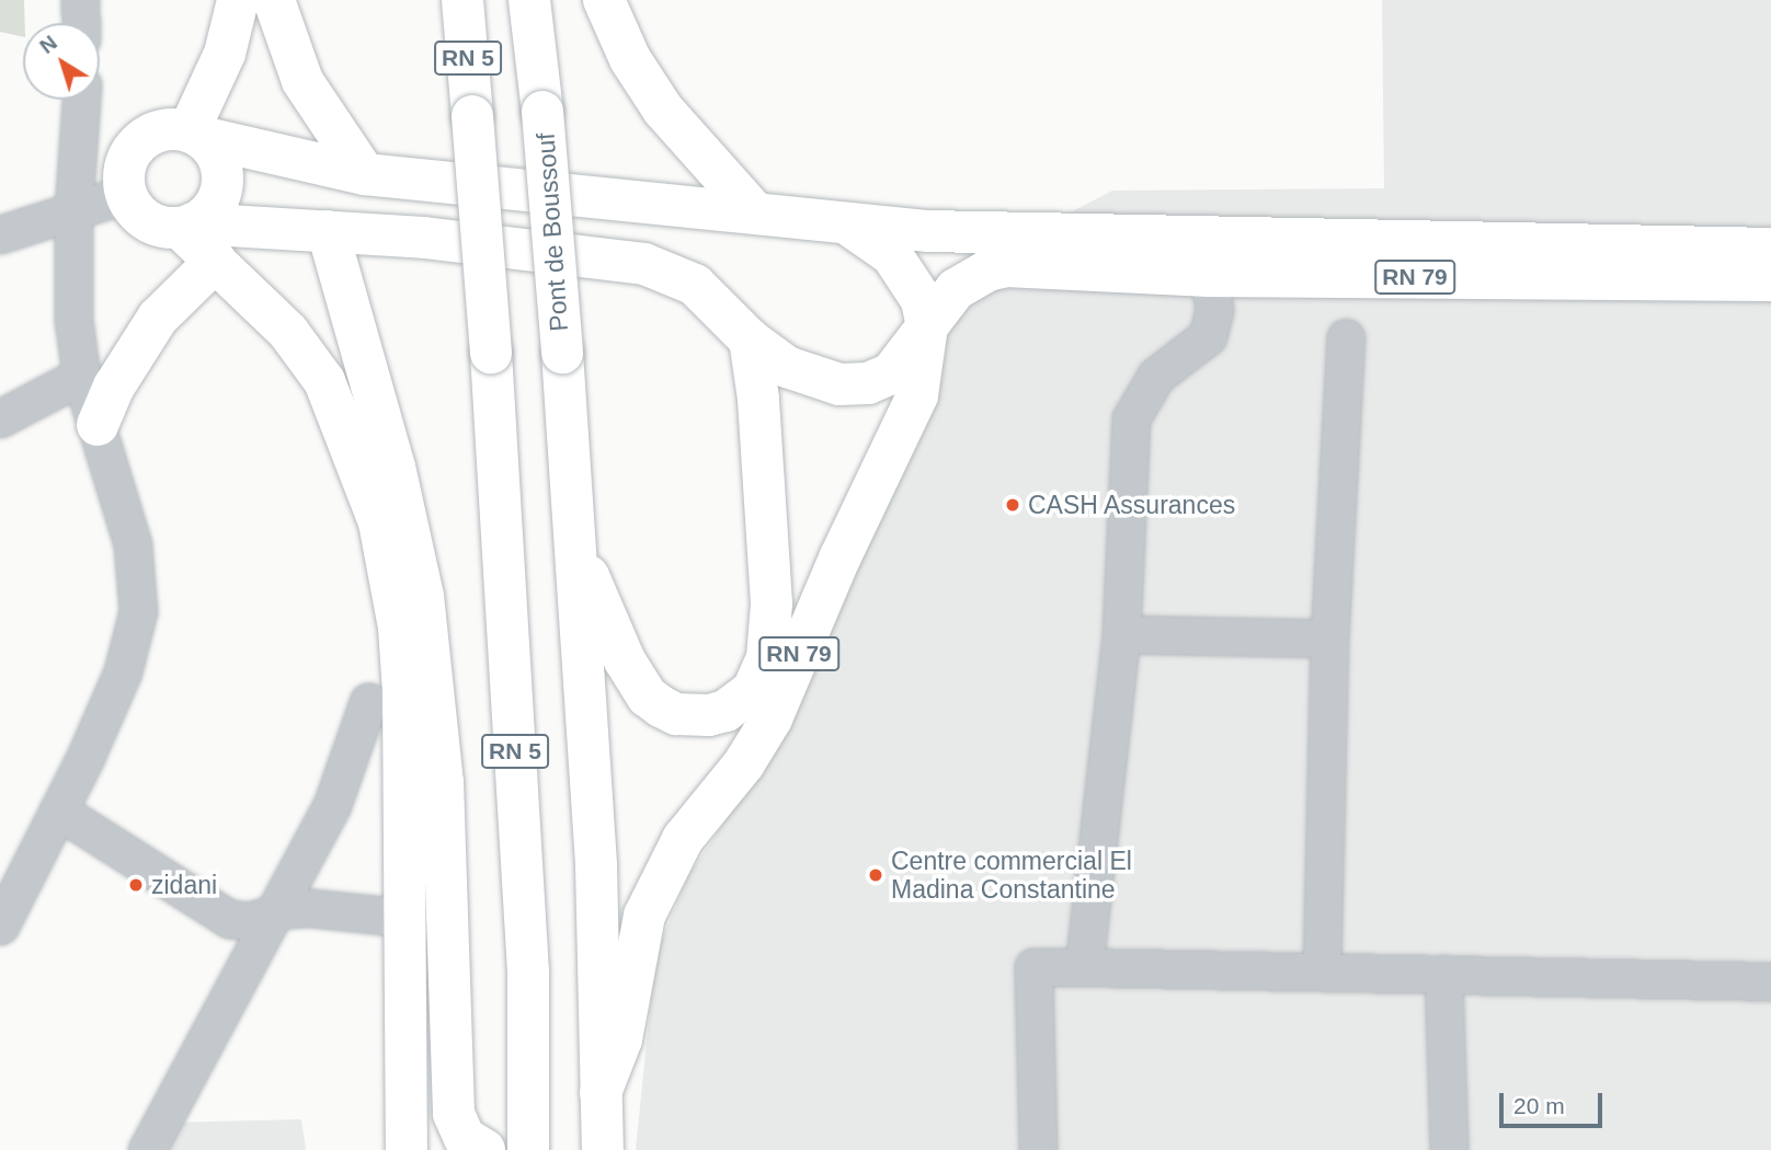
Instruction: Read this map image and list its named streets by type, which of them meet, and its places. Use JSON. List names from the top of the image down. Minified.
{"streets":{"highway":["RN 5","Pont de Boussouf","RN 79"]},"crossings":[["RN 5","Pont de Boussouf"],["RN 5","RN 79"],["Pont de Boussouf","RN 79"]],"places":["CASH Assurances","Centre commercial El Madina Constantine","zidani"],"scale_bar":"20 m","north":"top left"}
